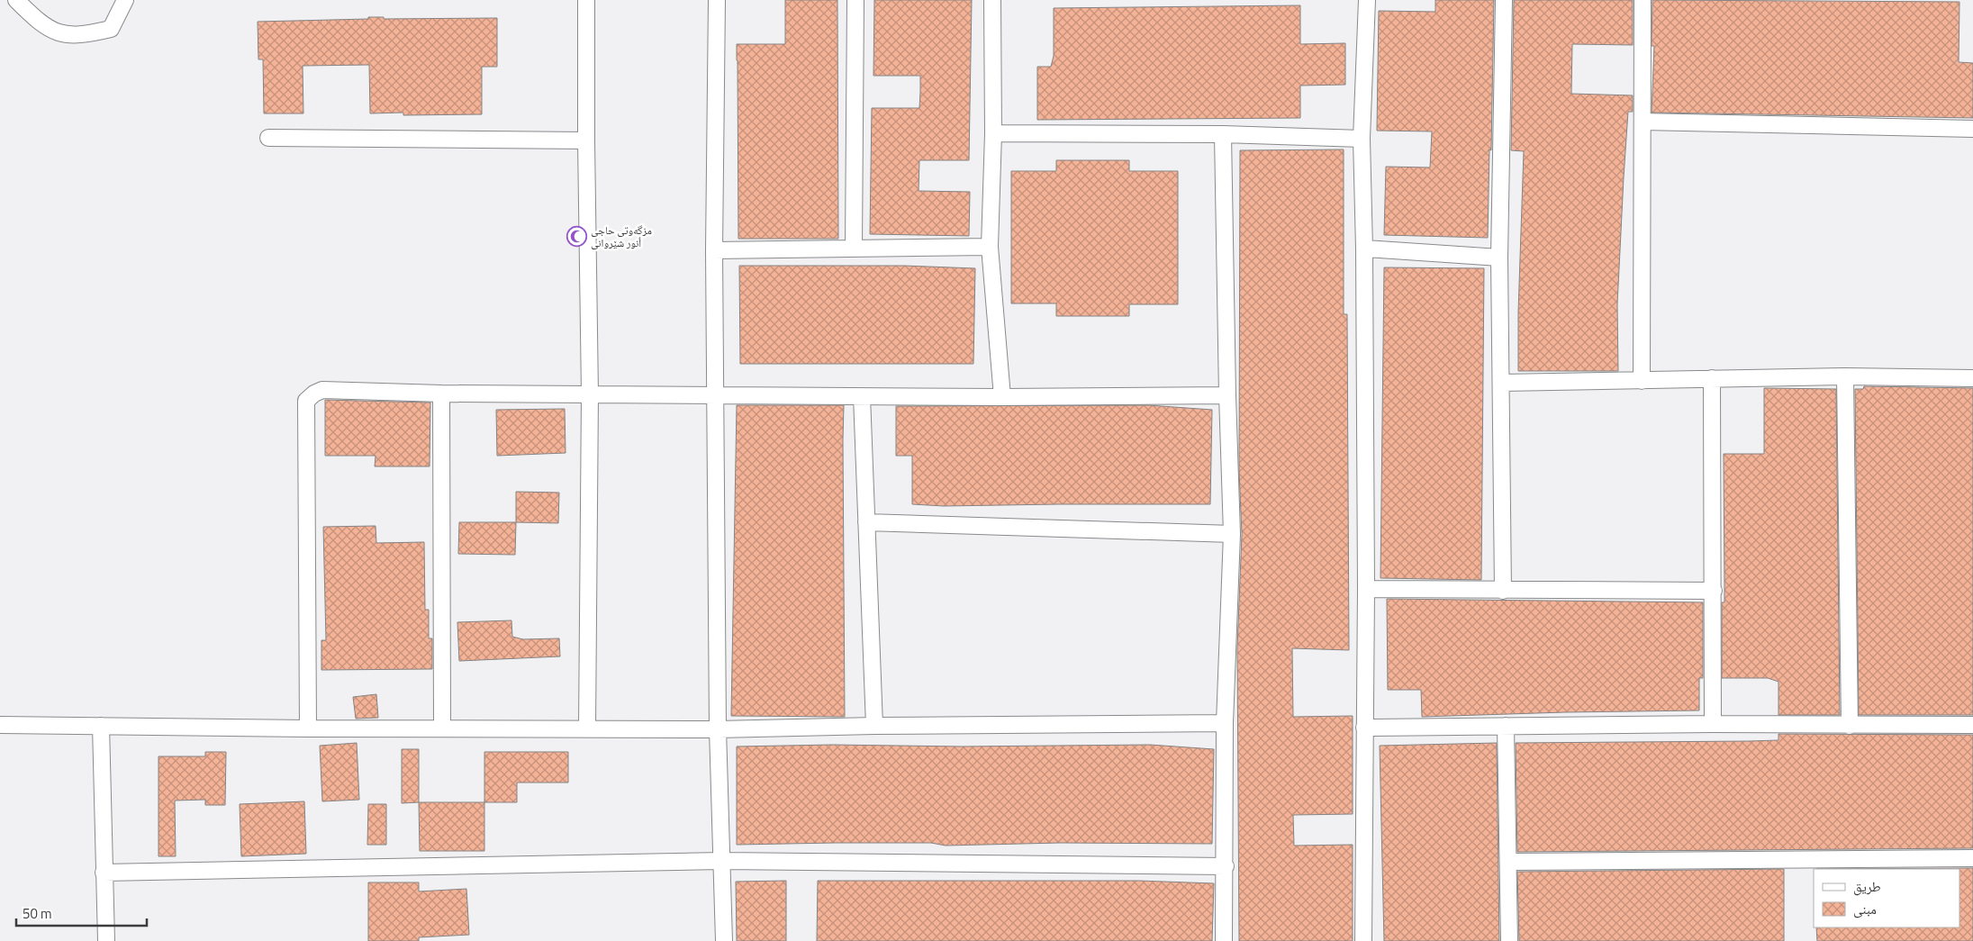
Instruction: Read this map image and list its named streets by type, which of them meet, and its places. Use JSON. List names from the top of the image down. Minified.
{"places":{"mosque":["مزگەوتی حاجی أنور شێروانی"]},"legend":["طريق","مبنى"],"scale_bar":"50 m"}
